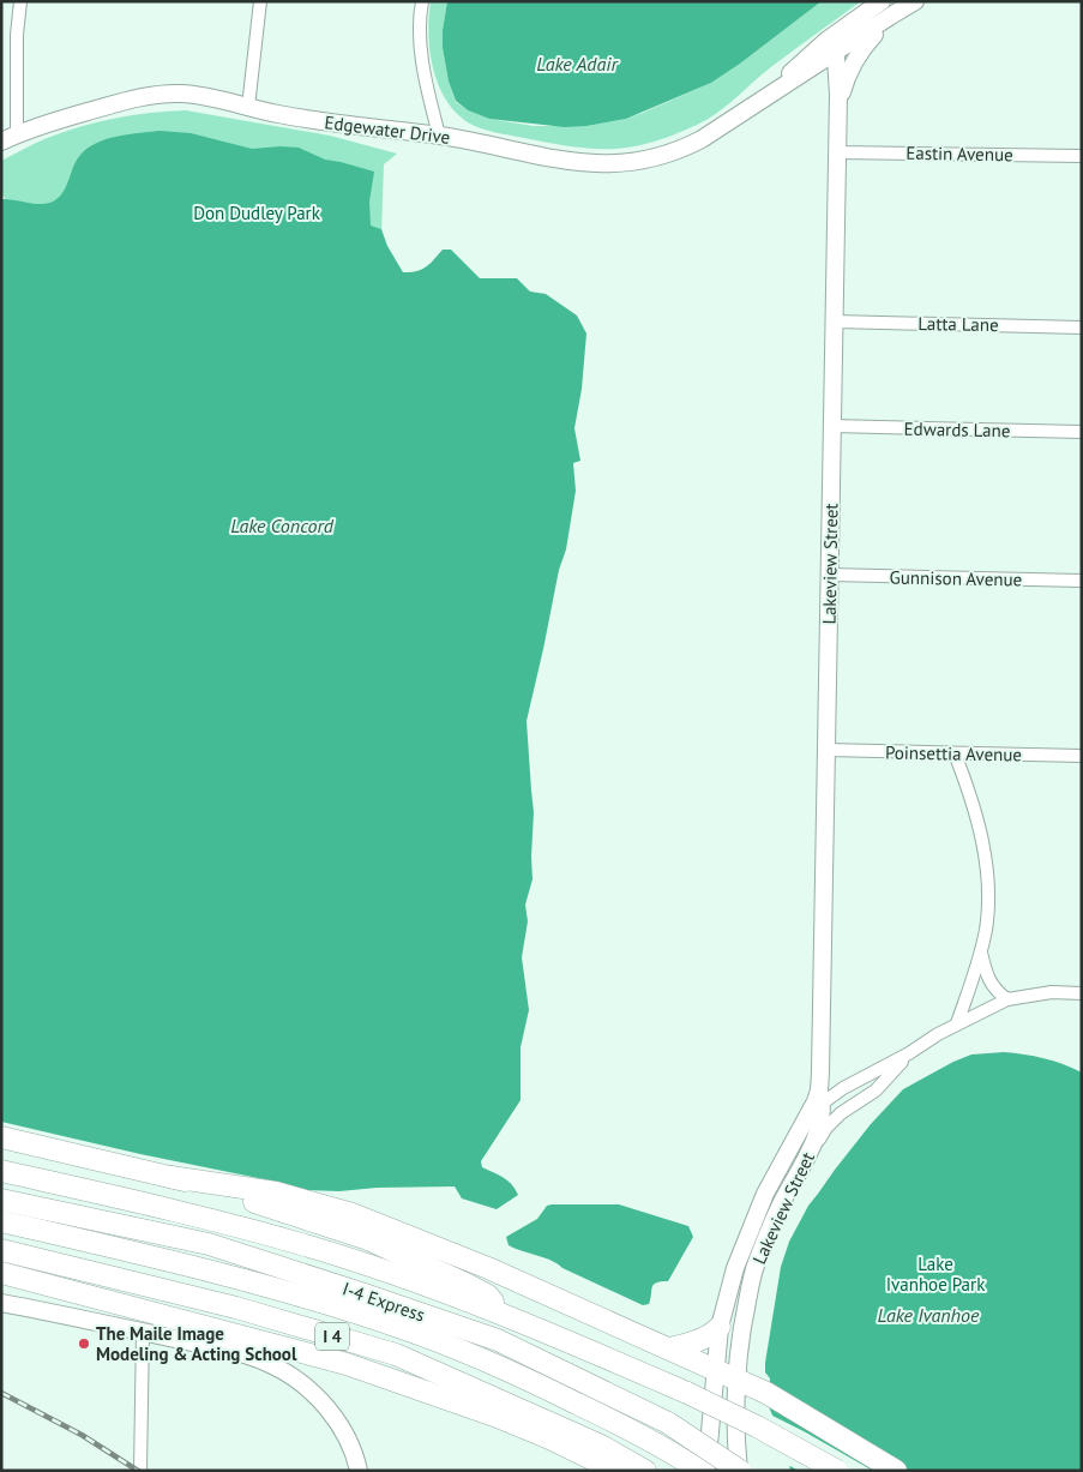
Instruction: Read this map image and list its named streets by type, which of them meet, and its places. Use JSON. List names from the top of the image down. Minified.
{"streets":{"highway":["I-4 Express","I 4"],"street":["Edgewater Drive","Eastin Avenue","Latta Lane","Edwards Lane","Lakeview Street","Gunnison Avenue","Poinsettia Avenue"]},"crossings":[["Edgewater Drive","Lakeview Street"],["Eastin Avenue","Lakeview Street"],["Latta Lane","Lakeview Street"],["Edwards Lane","Lakeview Street"],["Lakeview Street","Gunnison Avenue"],["Lakeview Street","Poinsettia Avenue"],["Lakeview Street","I-4 Express"]],"water":["Lake Adair","Lake Concord","Lake Ivanhoe"],"parks":["Don Dudley Park","Lake Ivanhoe Park"],"places":["The Maile Image Modeling & Acting School"]}
